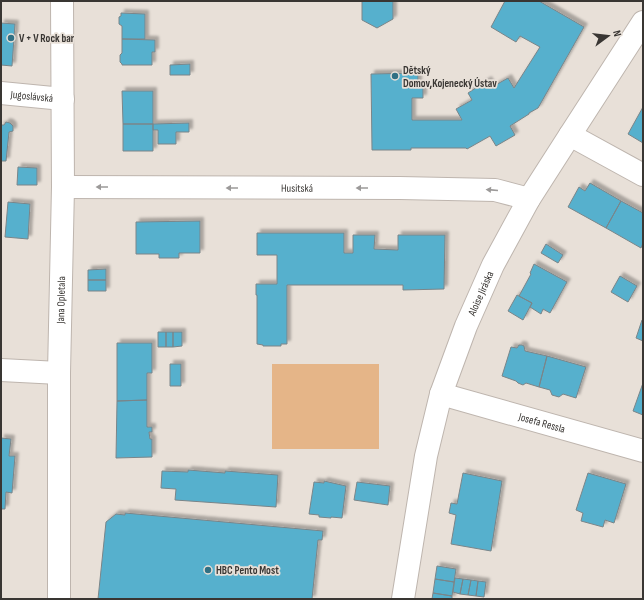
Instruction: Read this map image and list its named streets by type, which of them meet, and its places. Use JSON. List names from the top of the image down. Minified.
{"streets":{"street":["Jugoslávská","Husitská","Aloise Jiráska","Jana Opletala","Josefa Ressla"]},"crossings":[["Jugoslávská","Jana Opletala"],["Husitská","Aloise Jiráska"],["Husitská","Jana Opletala"],["Aloise Jiráska","Josefa Ressla"]],"one_way":["Husitská"],"places":["V + V Rock bar","Dětský Domov,Kojenecký Ústav","HBC Pento Most"],"north":"right"}
